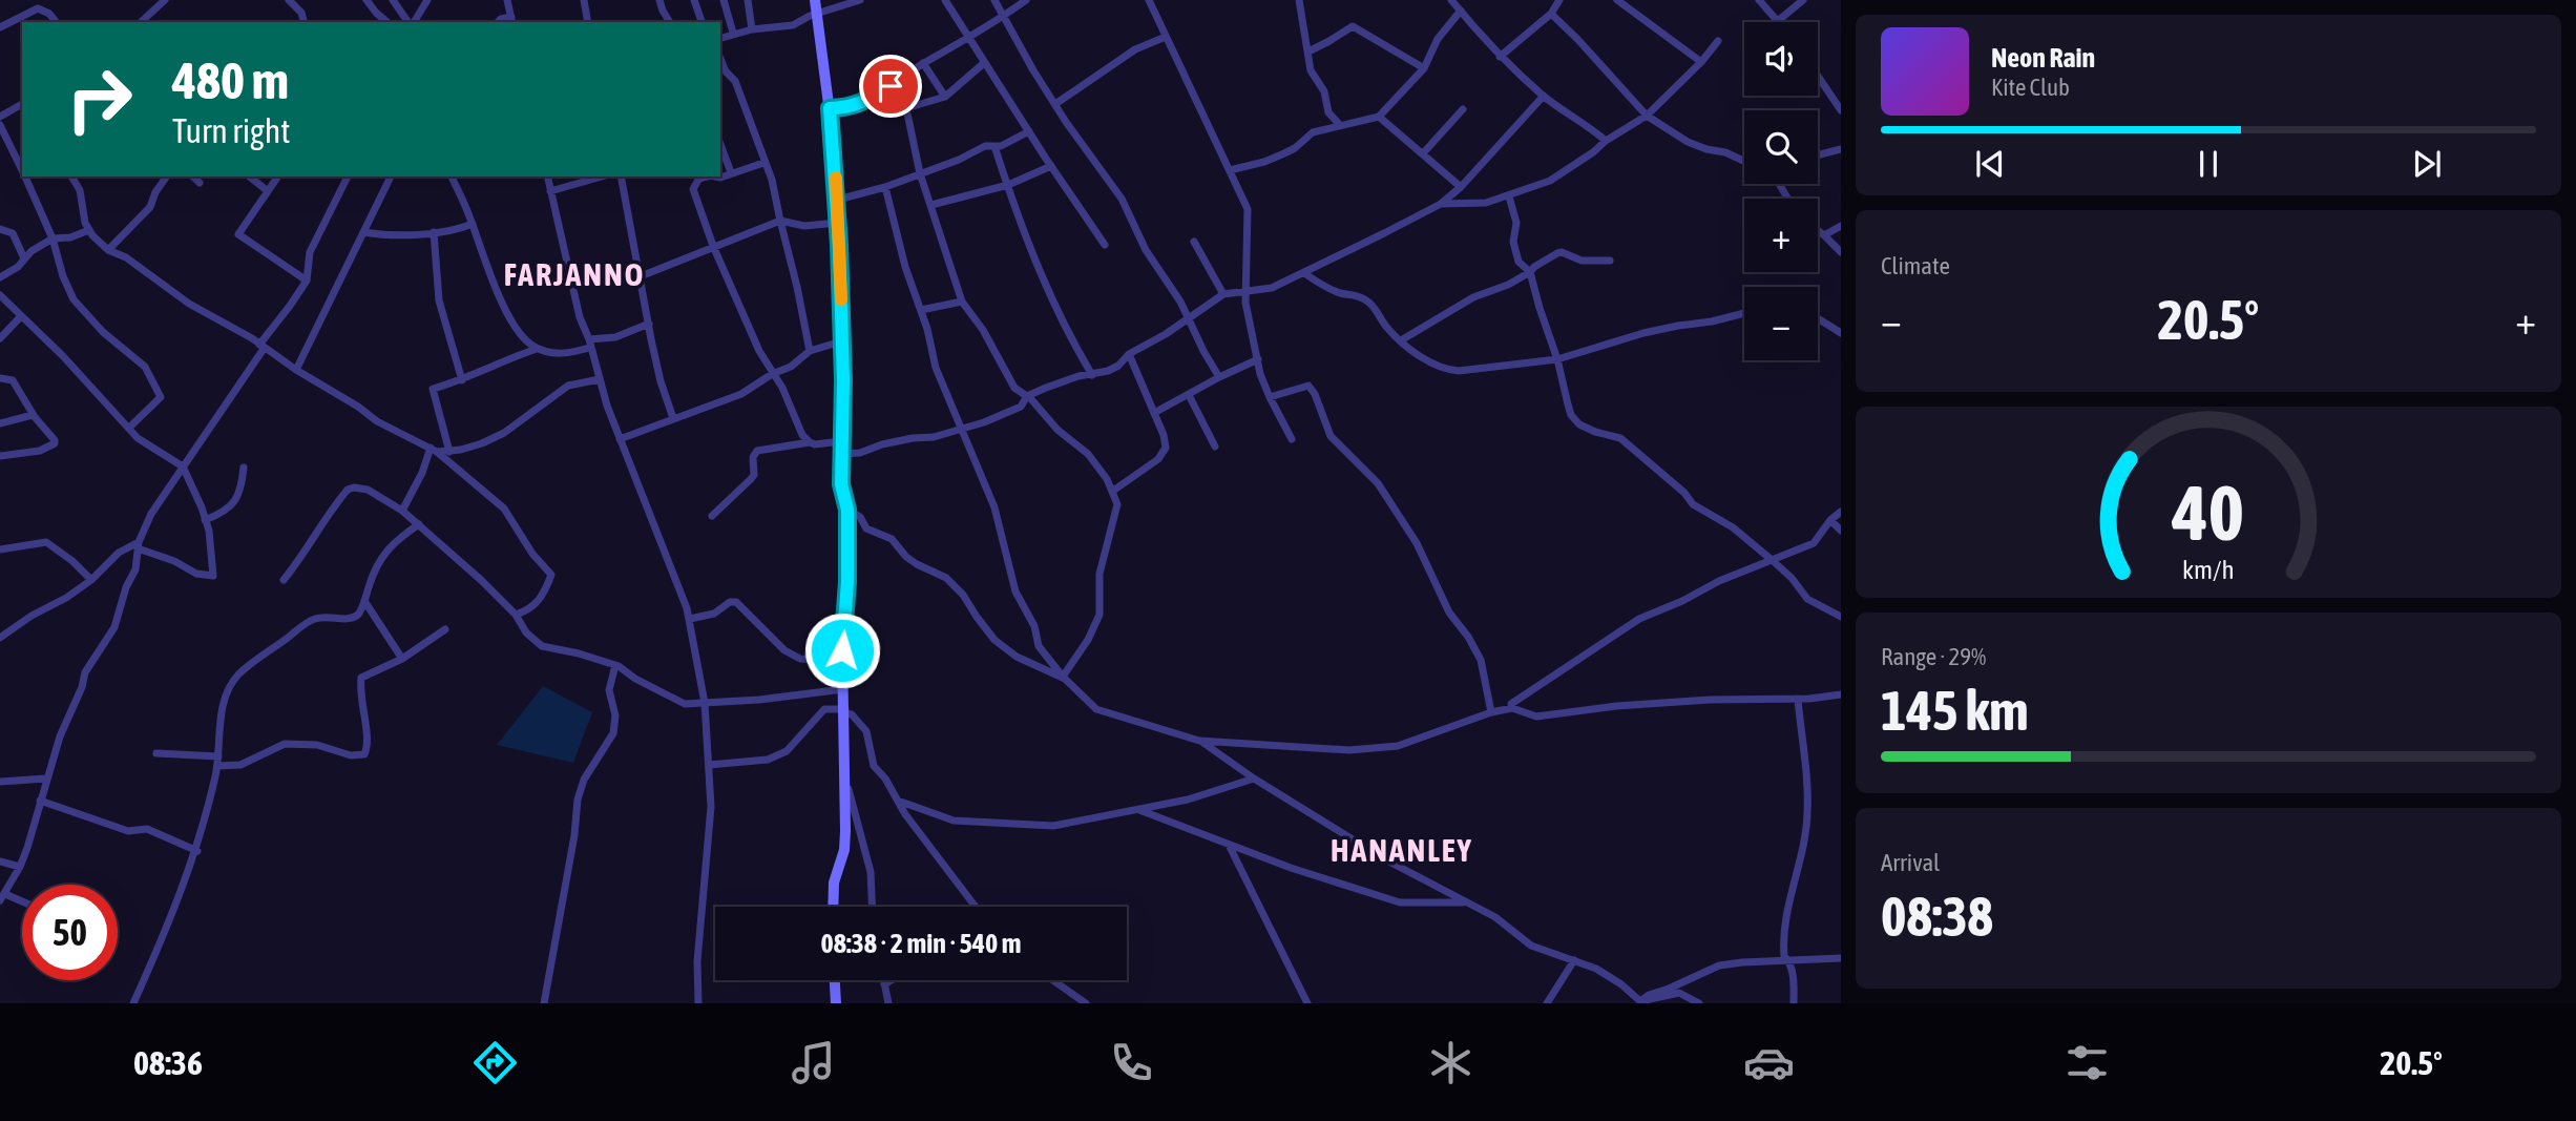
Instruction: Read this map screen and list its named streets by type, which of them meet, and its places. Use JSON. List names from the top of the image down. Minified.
{"districts":["FARJANNO","HANANLEY"],"page":{"map_buttons":["+","−"],"turn":["480 m","Turn right"],"song":["Neon Rain","Kite Club"],"tile":["Climate",["Range · 29%","145 km"],["Arrival","08:38"]],"heat":["−","20.5°","+"],"limit":"50","trip":"08:38 · 2 min · 540 m","tabs":["08:36","20.5°"],"gauge":["40","km/h"]}}
